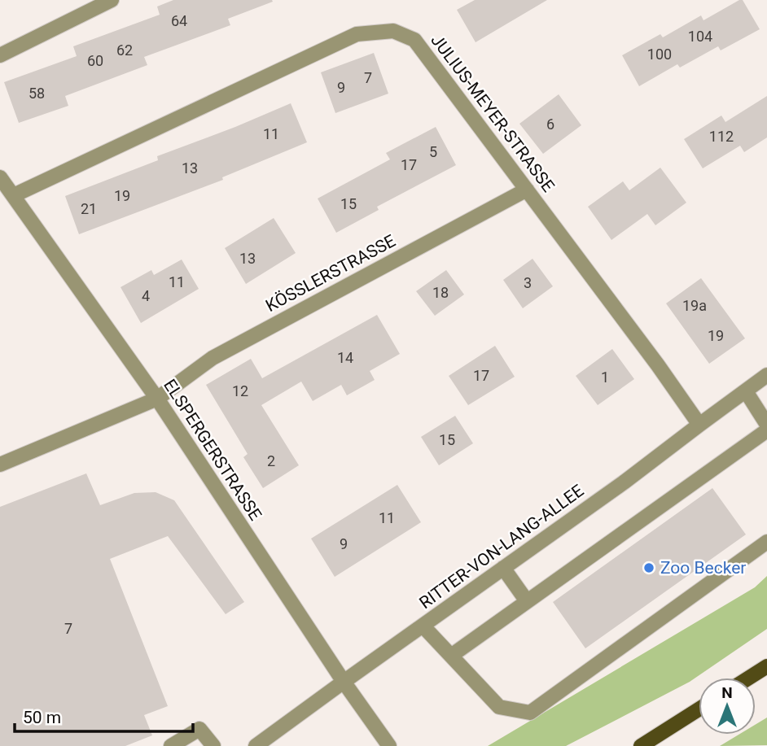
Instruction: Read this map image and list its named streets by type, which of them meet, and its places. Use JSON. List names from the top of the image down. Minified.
{"streets":{"street":["JULIUS-MEYER-STRASSE","KÖSSLERSTRASSE","ELSPERGERSTRASSE","RITTER-VON-LANG-ALLEE"]},"crossings":[["JULIUS-MEYER-STRASSE","KÖSSLERSTRASSE"],["JULIUS-MEYER-STRASSE","ELSPERGERSTRASSE"],["JULIUS-MEYER-STRASSE","RITTER-VON-LANG-ALLEE"],["KÖSSLERSTRASSE","ELSPERGERSTRASSE"],["ELSPERGERSTRASSE","RITTER-VON-LANG-ALLEE"]],"places":["Zoo Becker"],"house_numbers":["64","104","62","100","60","7","9","58","6","11","112","5","17","13","19","15","21","13","11","3","18","4","19a","19","14","17","1","12","15","2","11","9","7"],"scale_bar":"50 m","north":"top"}
